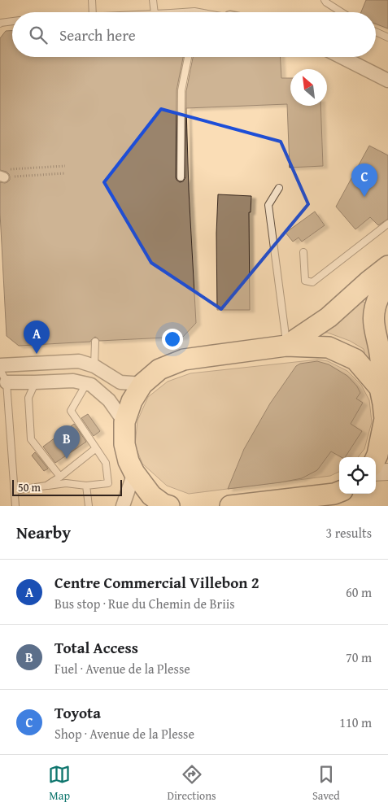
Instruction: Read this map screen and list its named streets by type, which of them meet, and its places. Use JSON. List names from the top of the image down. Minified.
{"scale_bar":"50 m","north":"top left","page":{"search":"Search here","pins":["C","A","B"],"scale":"50 m","heading":["Nearby","3 results"],"list":[{"mark":"A","name":"Centre Commercial Villebon 2","note":"Bus stop · Rue du Chemin de Briis","value":"60 m"},{"mark":"B","name":"Total Access","note":"Fuel · Avenue de la Plesse","value":"70 m"},{"mark":"C","name":"Toyota","note":"Shop · Avenue de la Plesse","value":"110 m"}],"nav":["Map","Directions","Saved"]}}
